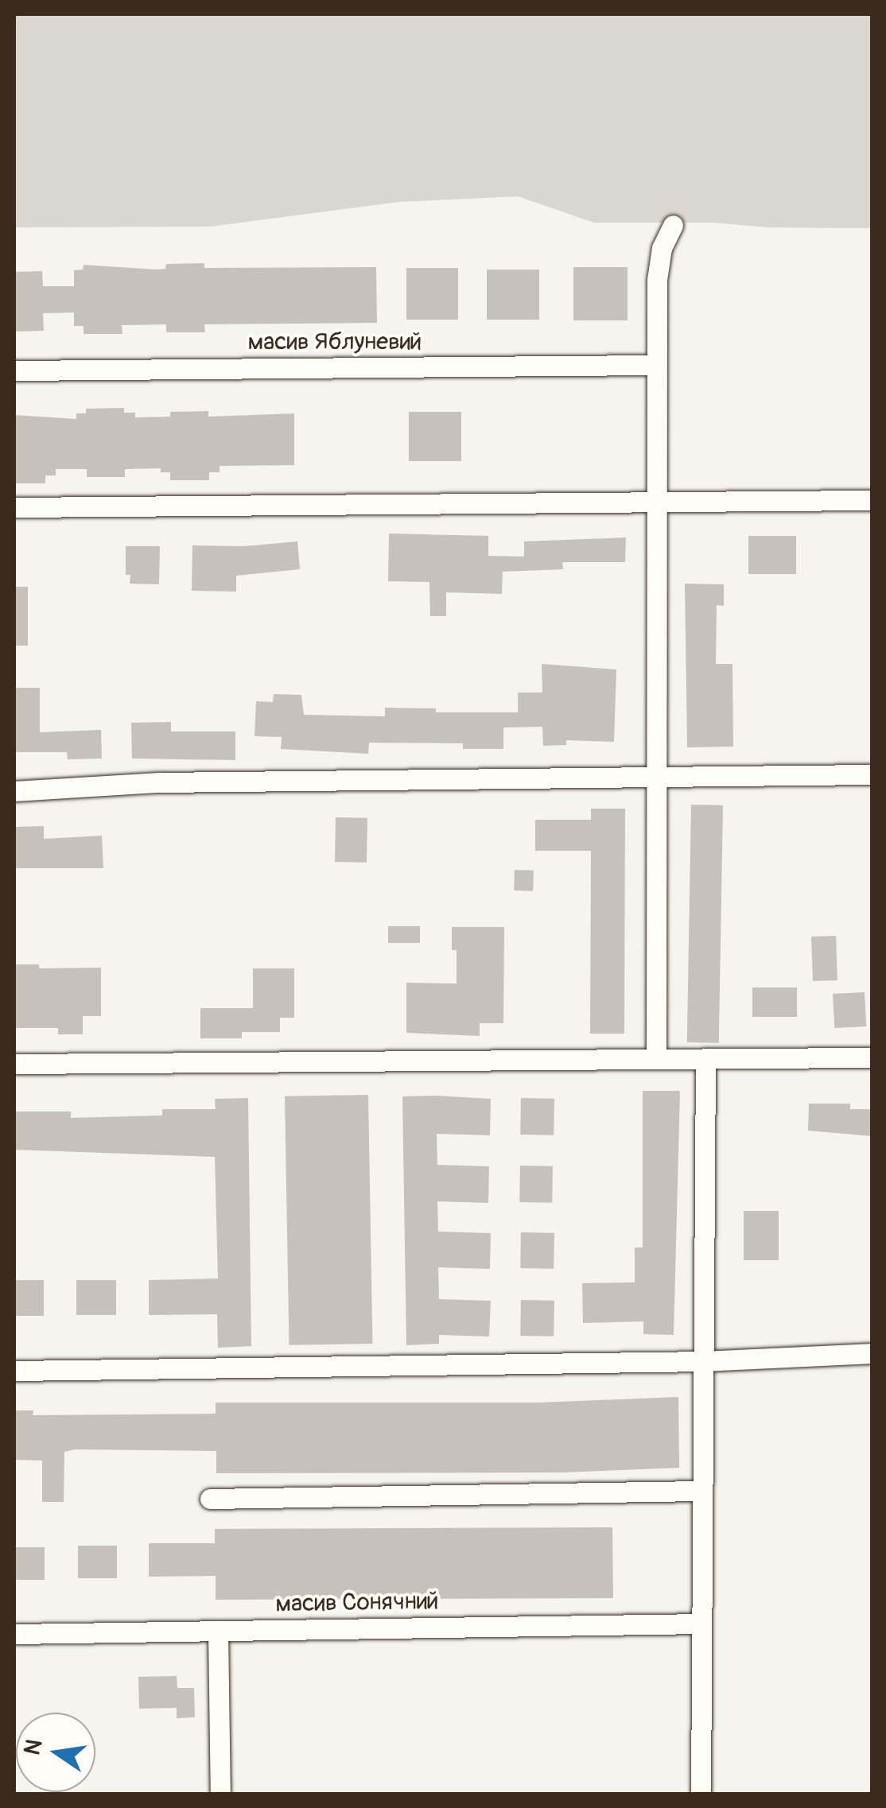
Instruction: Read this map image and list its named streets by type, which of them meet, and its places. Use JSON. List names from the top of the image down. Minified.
{"streets":{"street":["масив Яблуневий","масив Сонячний"]},"north":"left"}
